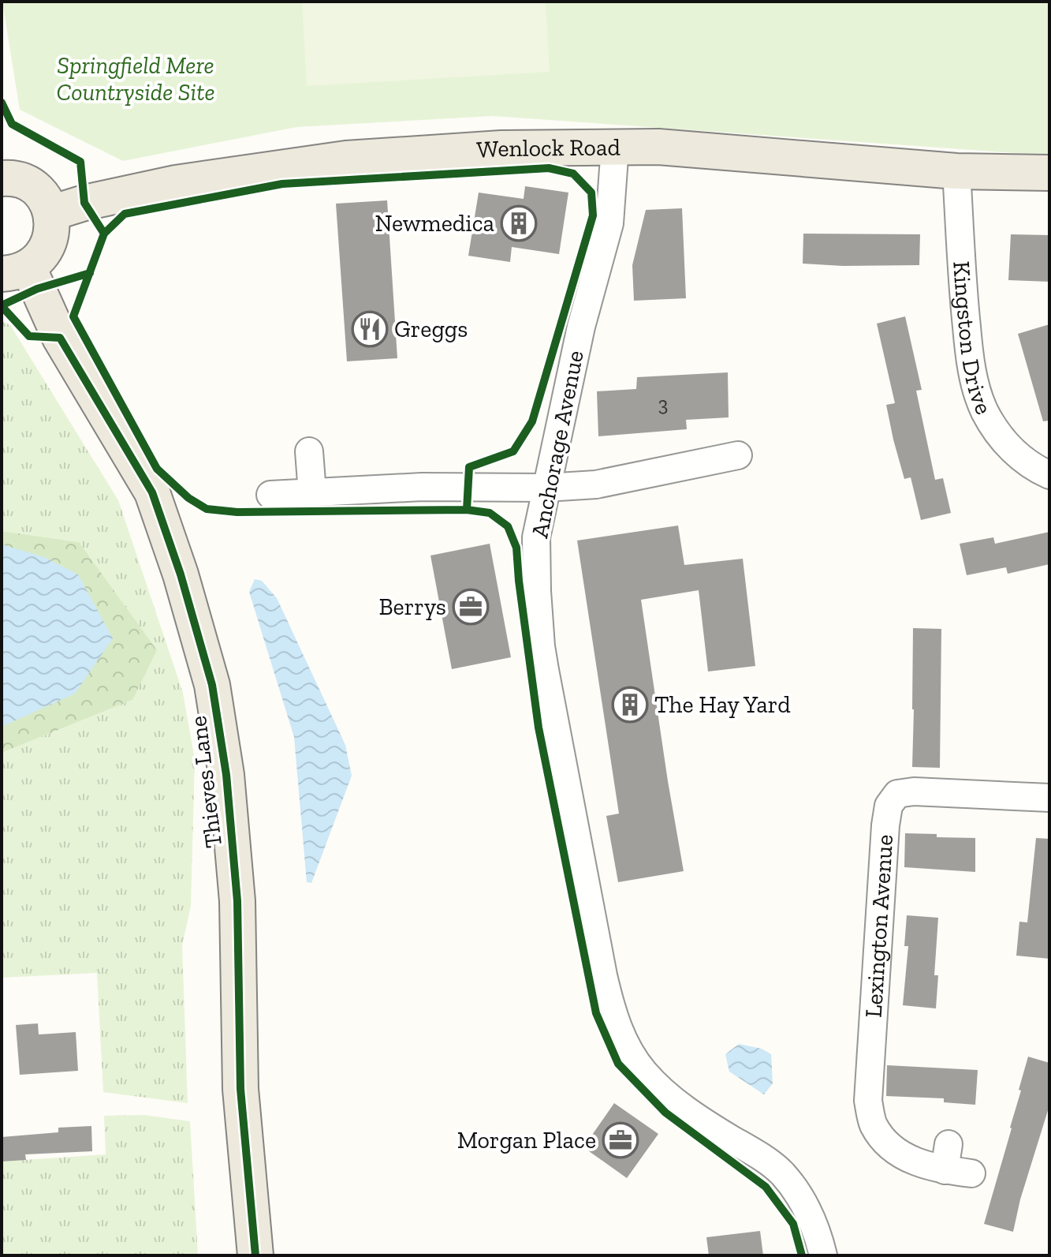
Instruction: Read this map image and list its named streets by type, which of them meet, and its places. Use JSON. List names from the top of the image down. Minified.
{"streets":{"main road":["Wenlock Road","Thieves Lane"],"street":["Kingston Drive","Anchorage Avenue","Lexington Avenue"]},"crossings":[["Wenlock Road","Kingston Drive"],["Wenlock Road","Anchorage Avenue"]],"parks":["Springfield Mere Countryside Site"],"places":{"building":["Newmedica","The Hay Yard"],"restaurant":["Greggs"],"office":["Berrys","Morgan Place"]},"house_numbers":["3"]}
